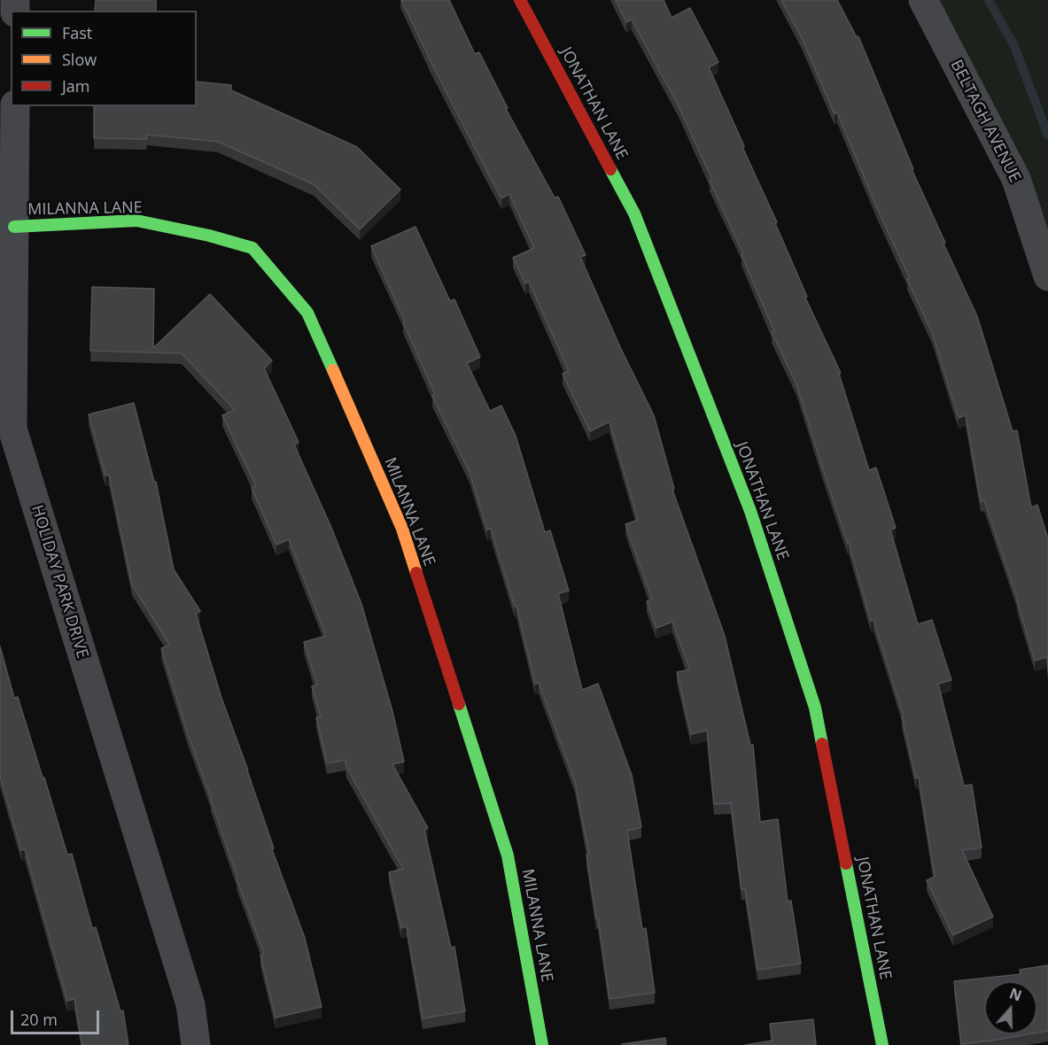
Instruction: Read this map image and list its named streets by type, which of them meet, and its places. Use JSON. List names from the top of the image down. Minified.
{"streets":{"street":["JONATHAN LANE","BELTAGH AVENUE","MILANNA LANE","HOLIDAY PARK DRIVE"]},"crossings":[["MILANNA LANE","HOLIDAY PARK DRIVE"]],"legend":["Fast","Slow","Jam"],"scale_bar":"20 m","north":"top"}
